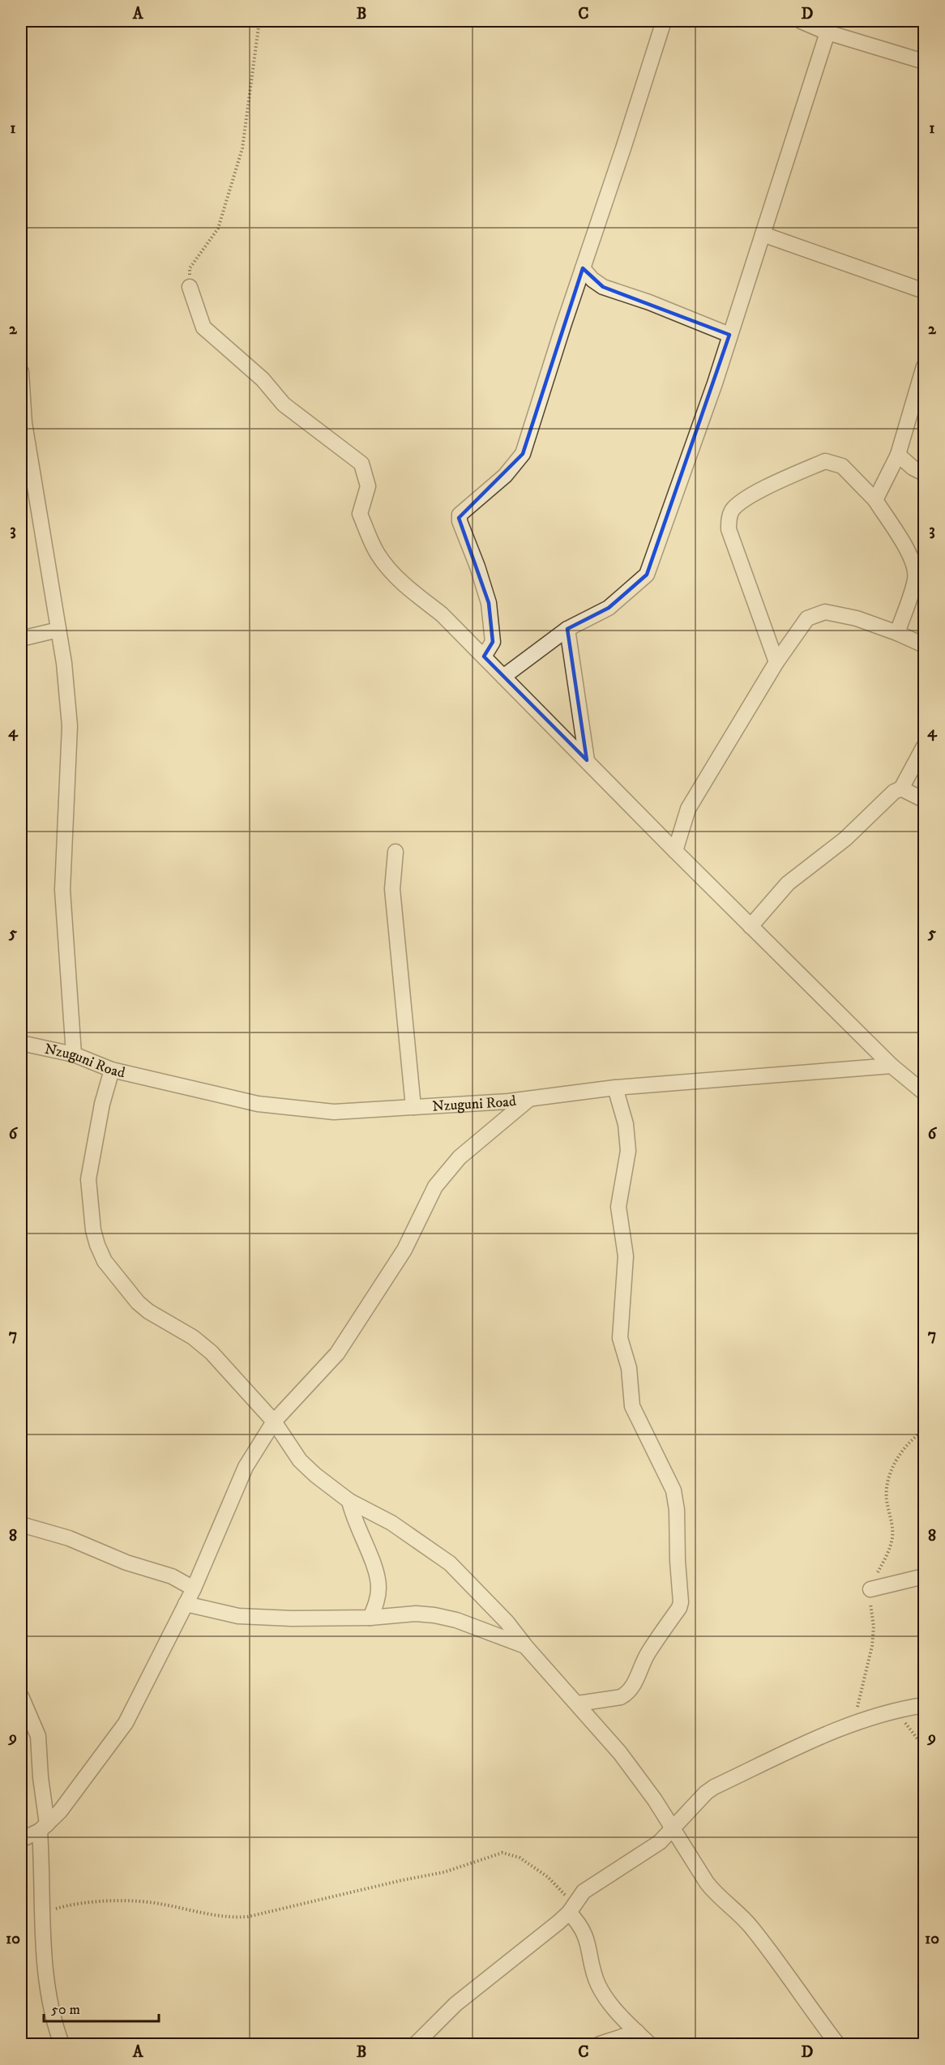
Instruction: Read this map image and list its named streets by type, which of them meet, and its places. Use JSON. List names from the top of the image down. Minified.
{"streets":{"street":["Nzuguni Road"]},"scale_bar":"50 m","grid":{"columns":["A","B","C","D"],"rows":["1","2","3","4","5","6","7","8","9","10"]}}
